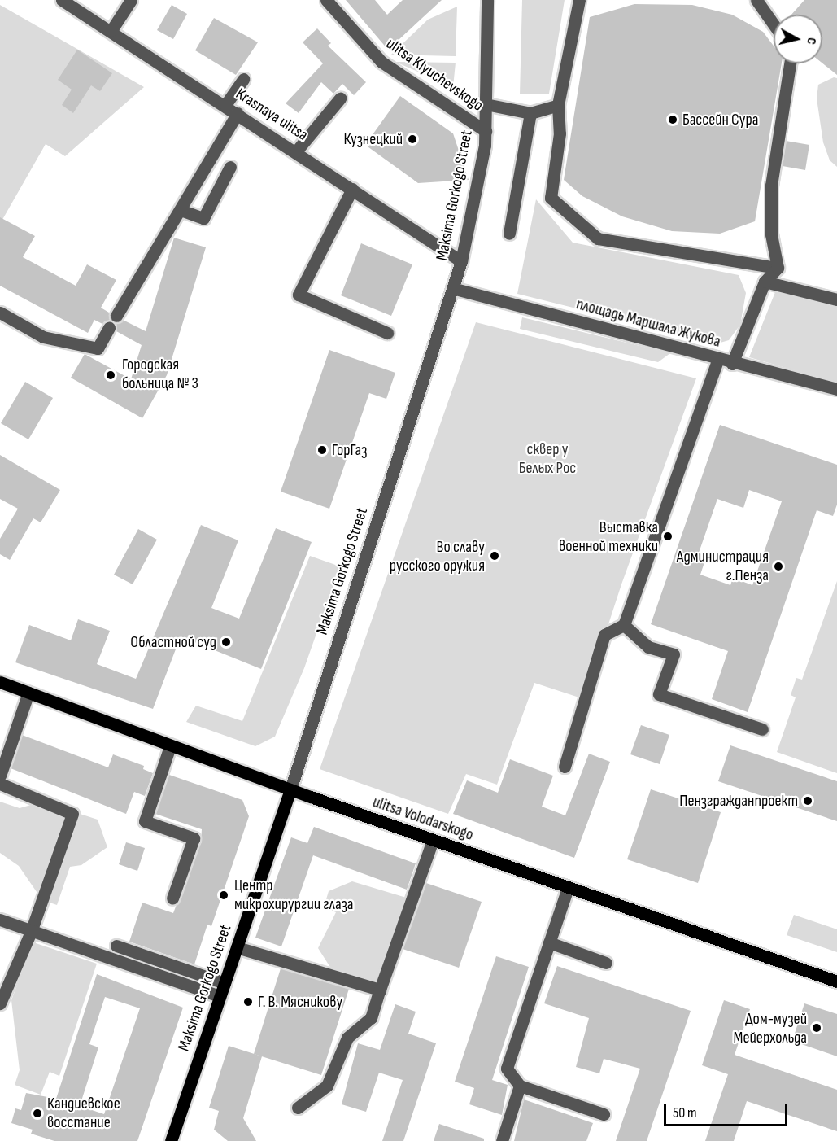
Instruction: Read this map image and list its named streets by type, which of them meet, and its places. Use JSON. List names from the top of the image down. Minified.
{"streets":{"main road":["Maksima Gorkogo Street","ulitsa Volodarskogo"],"street":["ulitsa Klyuchevskogo","Krasnaya ulitsa","площадь Маршала Жукова"]},"crossings":[["ulitsa Klyuchevskogo","Maksima Gorkogo Street"],["Krasnaya ulitsa","Maksima Gorkogo Street"],["Maksima Gorkogo Street","площадь Маршала Жукова"],["Maksima Gorkogo Street","ulitsa Volodarskogo"]],"parks":["сквер у Белых Рос"],"places":["Бассейн Сура","Кузнецкий","Городская больница № 3","ГорГаз","Выставка военной техники","Во славу русского оружия","Администрация г.Пенза","Областной суд","Пензгражданпроект","Центр микрохирургии глаза","Г. В. Мясникову","Дом-музей Мейерхольда","Кандиевское восстание"],"scale_bar":"50 m","north":"right"}
